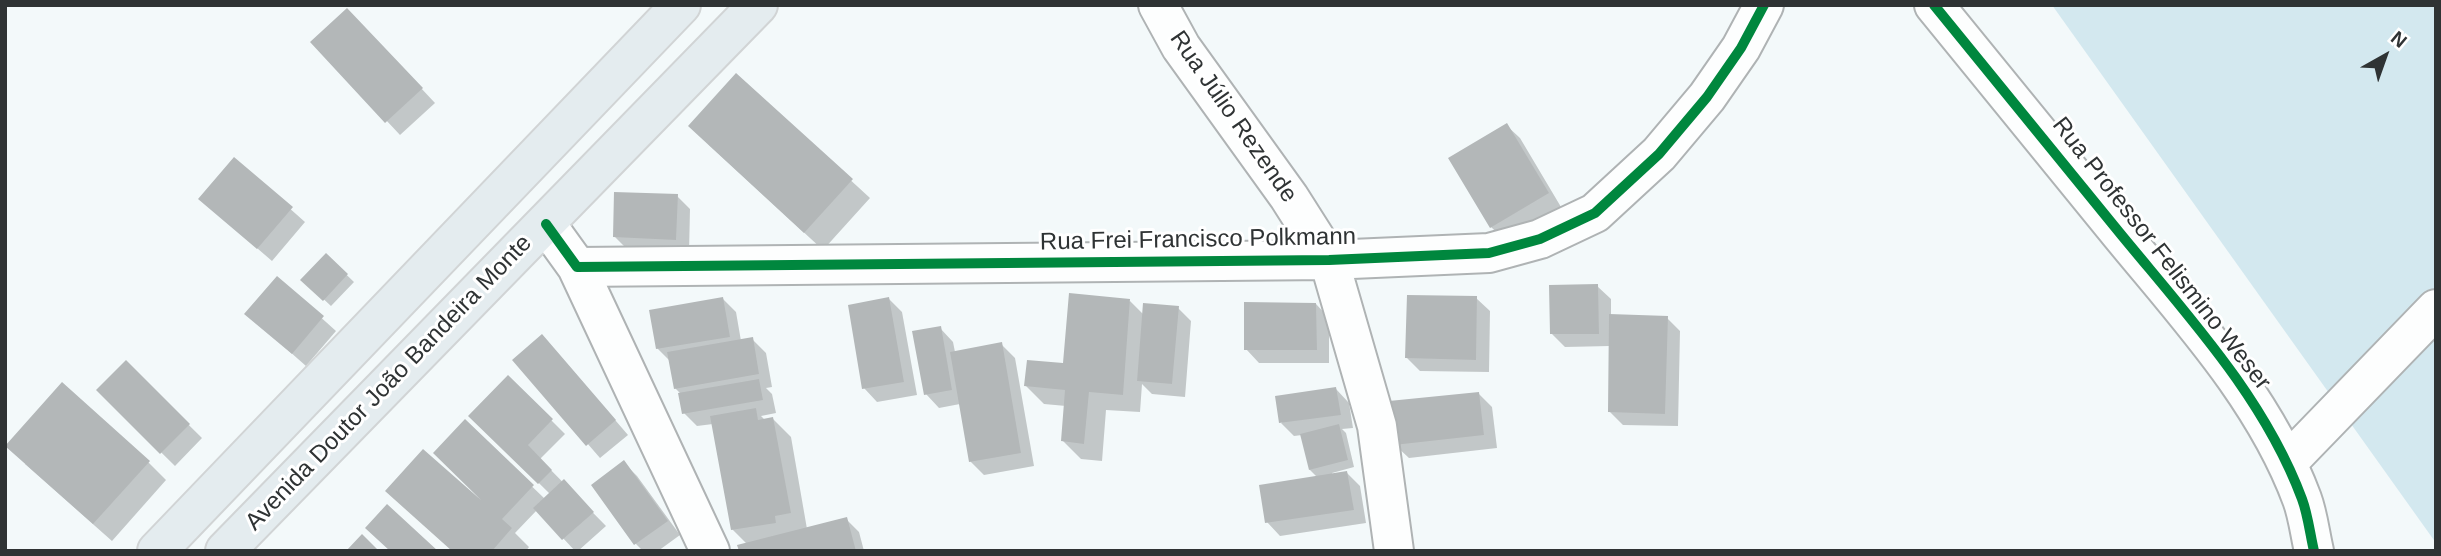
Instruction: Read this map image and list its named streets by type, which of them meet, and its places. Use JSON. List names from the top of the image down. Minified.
{"streets":{"main road":["Avenida Doutor João Bandeira Monte"],"street":["Rua Júlio Rezende","Rua Frei Francisco Polkmann","Rua Professor Felismino Weser"]},"crossings":[["Rua Júlio Rezende","Rua Frei Francisco Polkmann"]],"north":"top right"}
